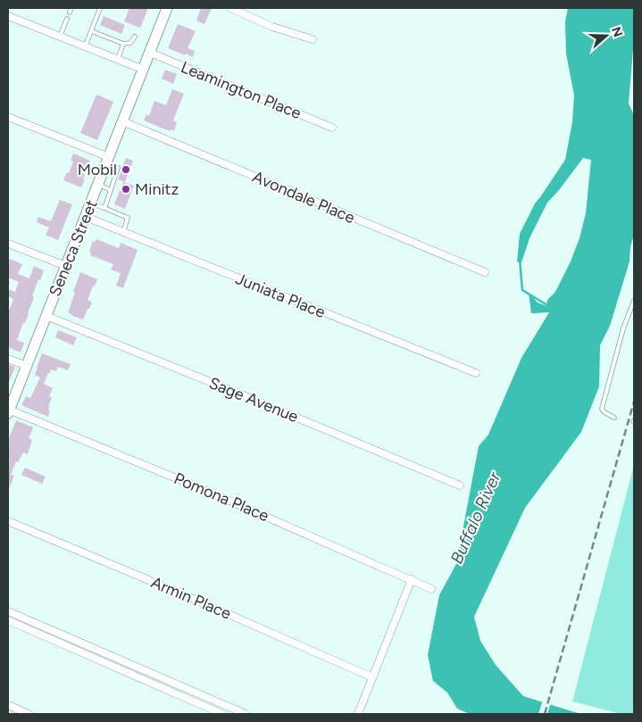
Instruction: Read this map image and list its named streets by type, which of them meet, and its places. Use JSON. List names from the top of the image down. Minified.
{"streets":{"main road":["Seneca Street"],"street":["Leamington Place","Avondale Place","Juniata Place","Sage Avenue","Pomona Place","Armin Place"]},"crossings":[["Leamington Place","Seneca Street"],["Avondale Place","Seneca Street"],["Seneca Street","Juniata Place"],["Seneca Street","Sage Avenue"],["Seneca Street","Pomona Place"]],"water":["Buffalo River"],"places":["Mobil","Minitz"],"north":"right"}
